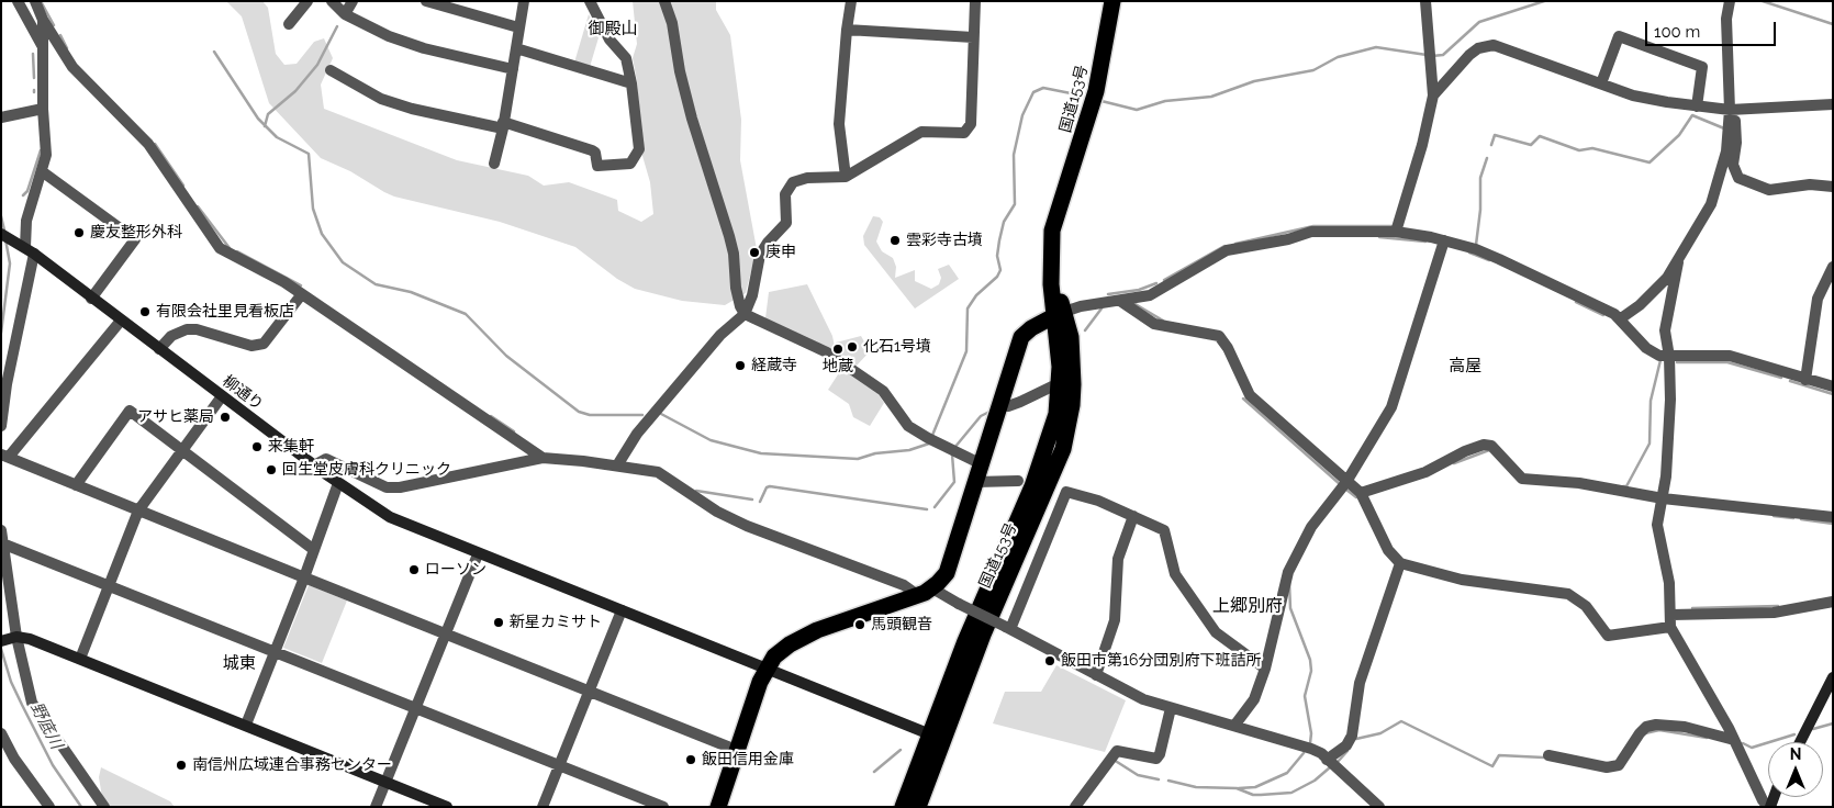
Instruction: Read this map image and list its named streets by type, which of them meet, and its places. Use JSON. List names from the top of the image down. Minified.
{"streets":{"highway":["国道153号"],"street":["柳通り"]},"crossings":[["国道153号","柳通り"]],"districts":["御殿山","高屋","上郷別府","城東"],"water":["野底川"],"places":["慶友整形外科","雲彩寺古墳","庚申","有限会社里見看板店","化石1号墳","地蔵","経蔵寺","アサヒ薬局","来集軒","回生堂皮膚科クリニック","ローソン","新星カミサト","馬頭観音","飯田市第16分団別府下班詰所","飯田信用金庫","南信州広域連合事務センター"],"scale_bar":"100 m","north":"top"}
